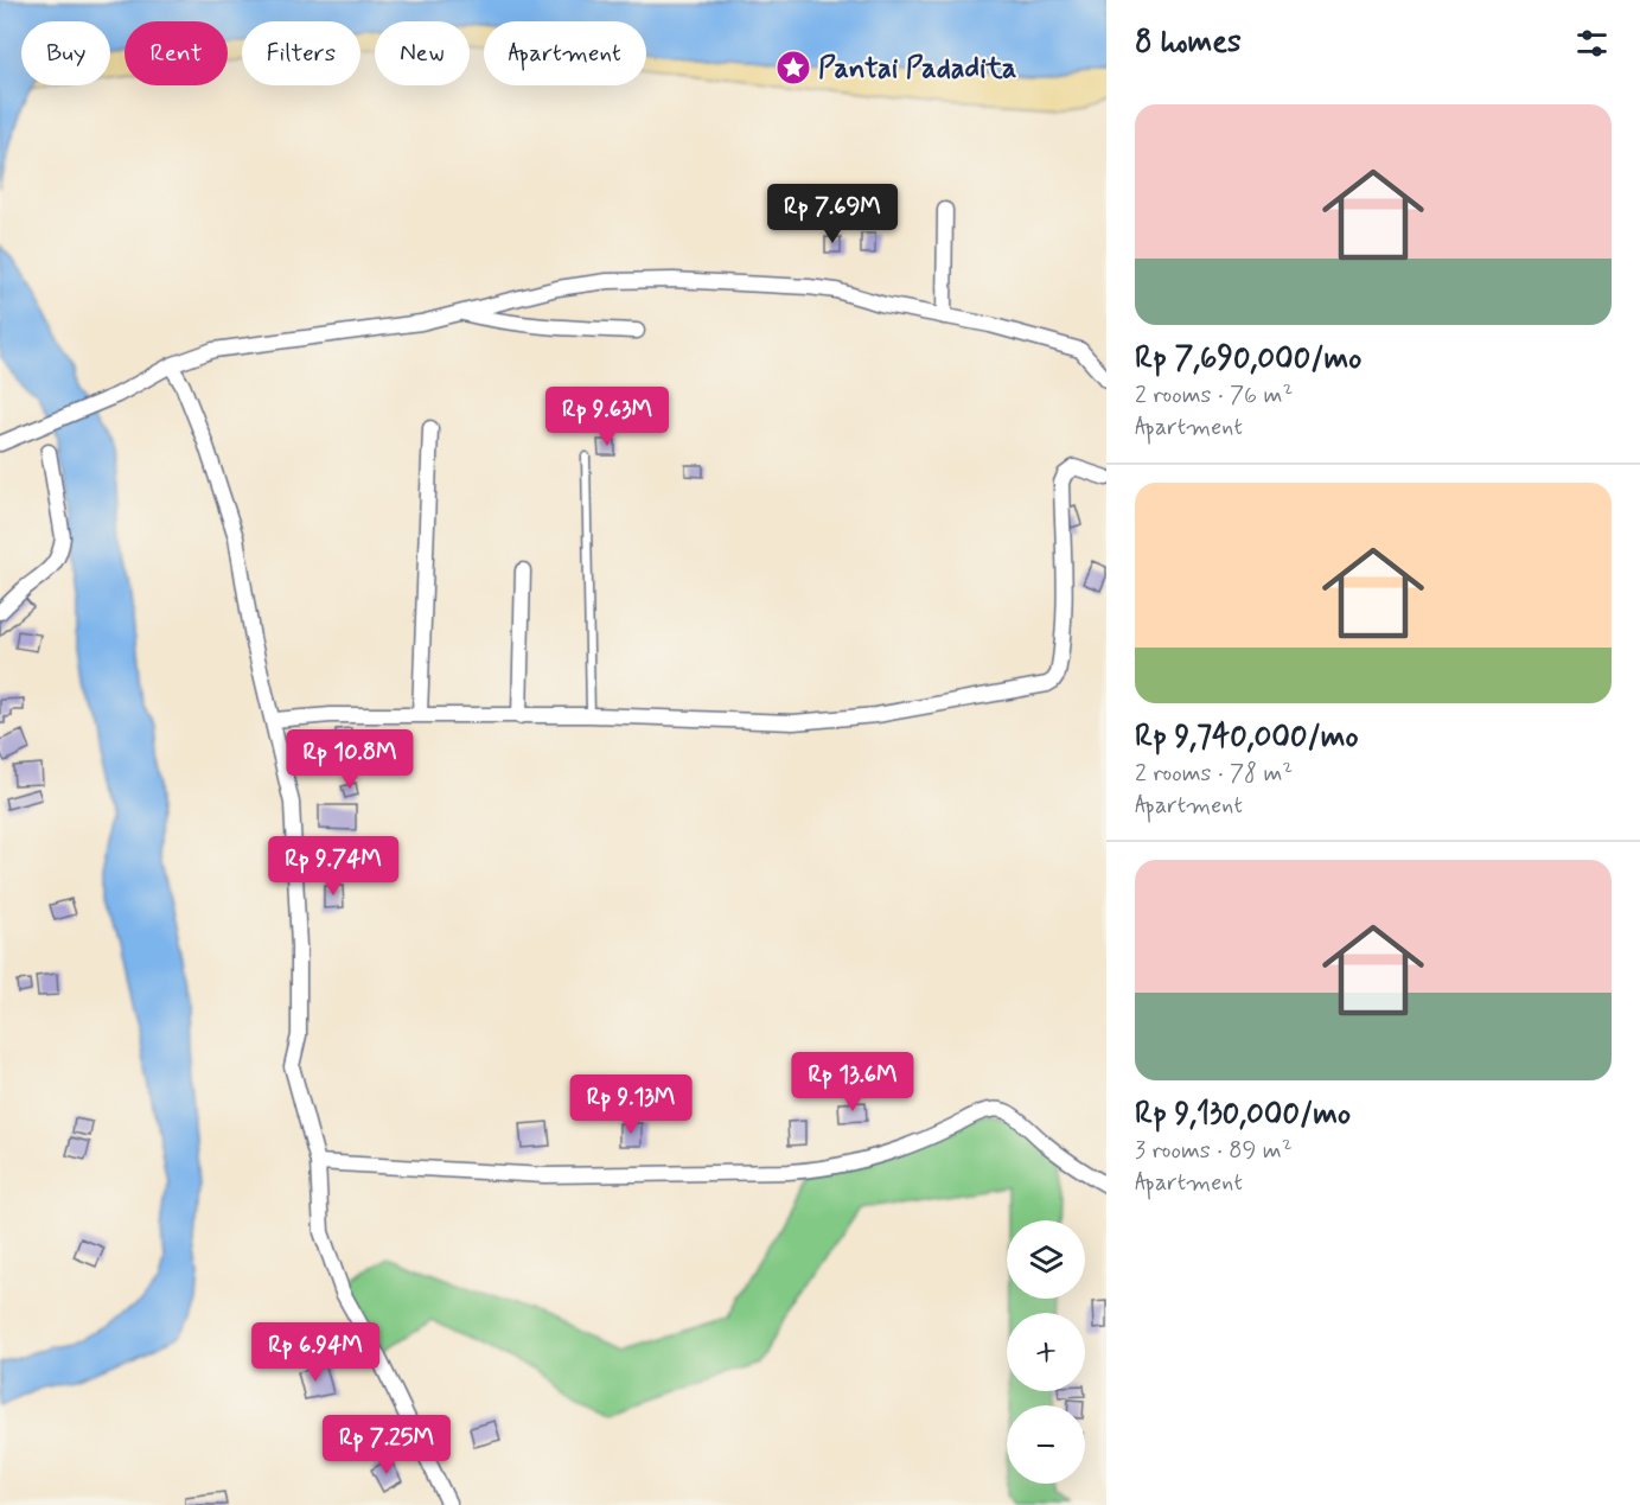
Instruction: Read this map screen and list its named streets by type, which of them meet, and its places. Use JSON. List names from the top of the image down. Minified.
{"places":{"place":["Pantai Padadita"]},"page":{"heading":"8 homes","chip":["Buy","Rent","Filters","New","Apartment"],"list":[{"name":"Rp 7,690,000/mo","note":"2 rooms · 76 m² · Apartment"},{"name":"Rp 9,740,000/mo","note":"2 rooms · 78 m² · Apartment"},{"name":"Rp 9,130,000/mo","note":"3 rooms · 89 m² · Apartment"}],"price":["Rp 7.69M","Rp 9.63M","Rp 10.8M","Rp 9.74M","Rp 13.6M","Rp 9.13M","Rp 6.94M","Rp 7.25M"],"map_buttons":["+","−"]}}
